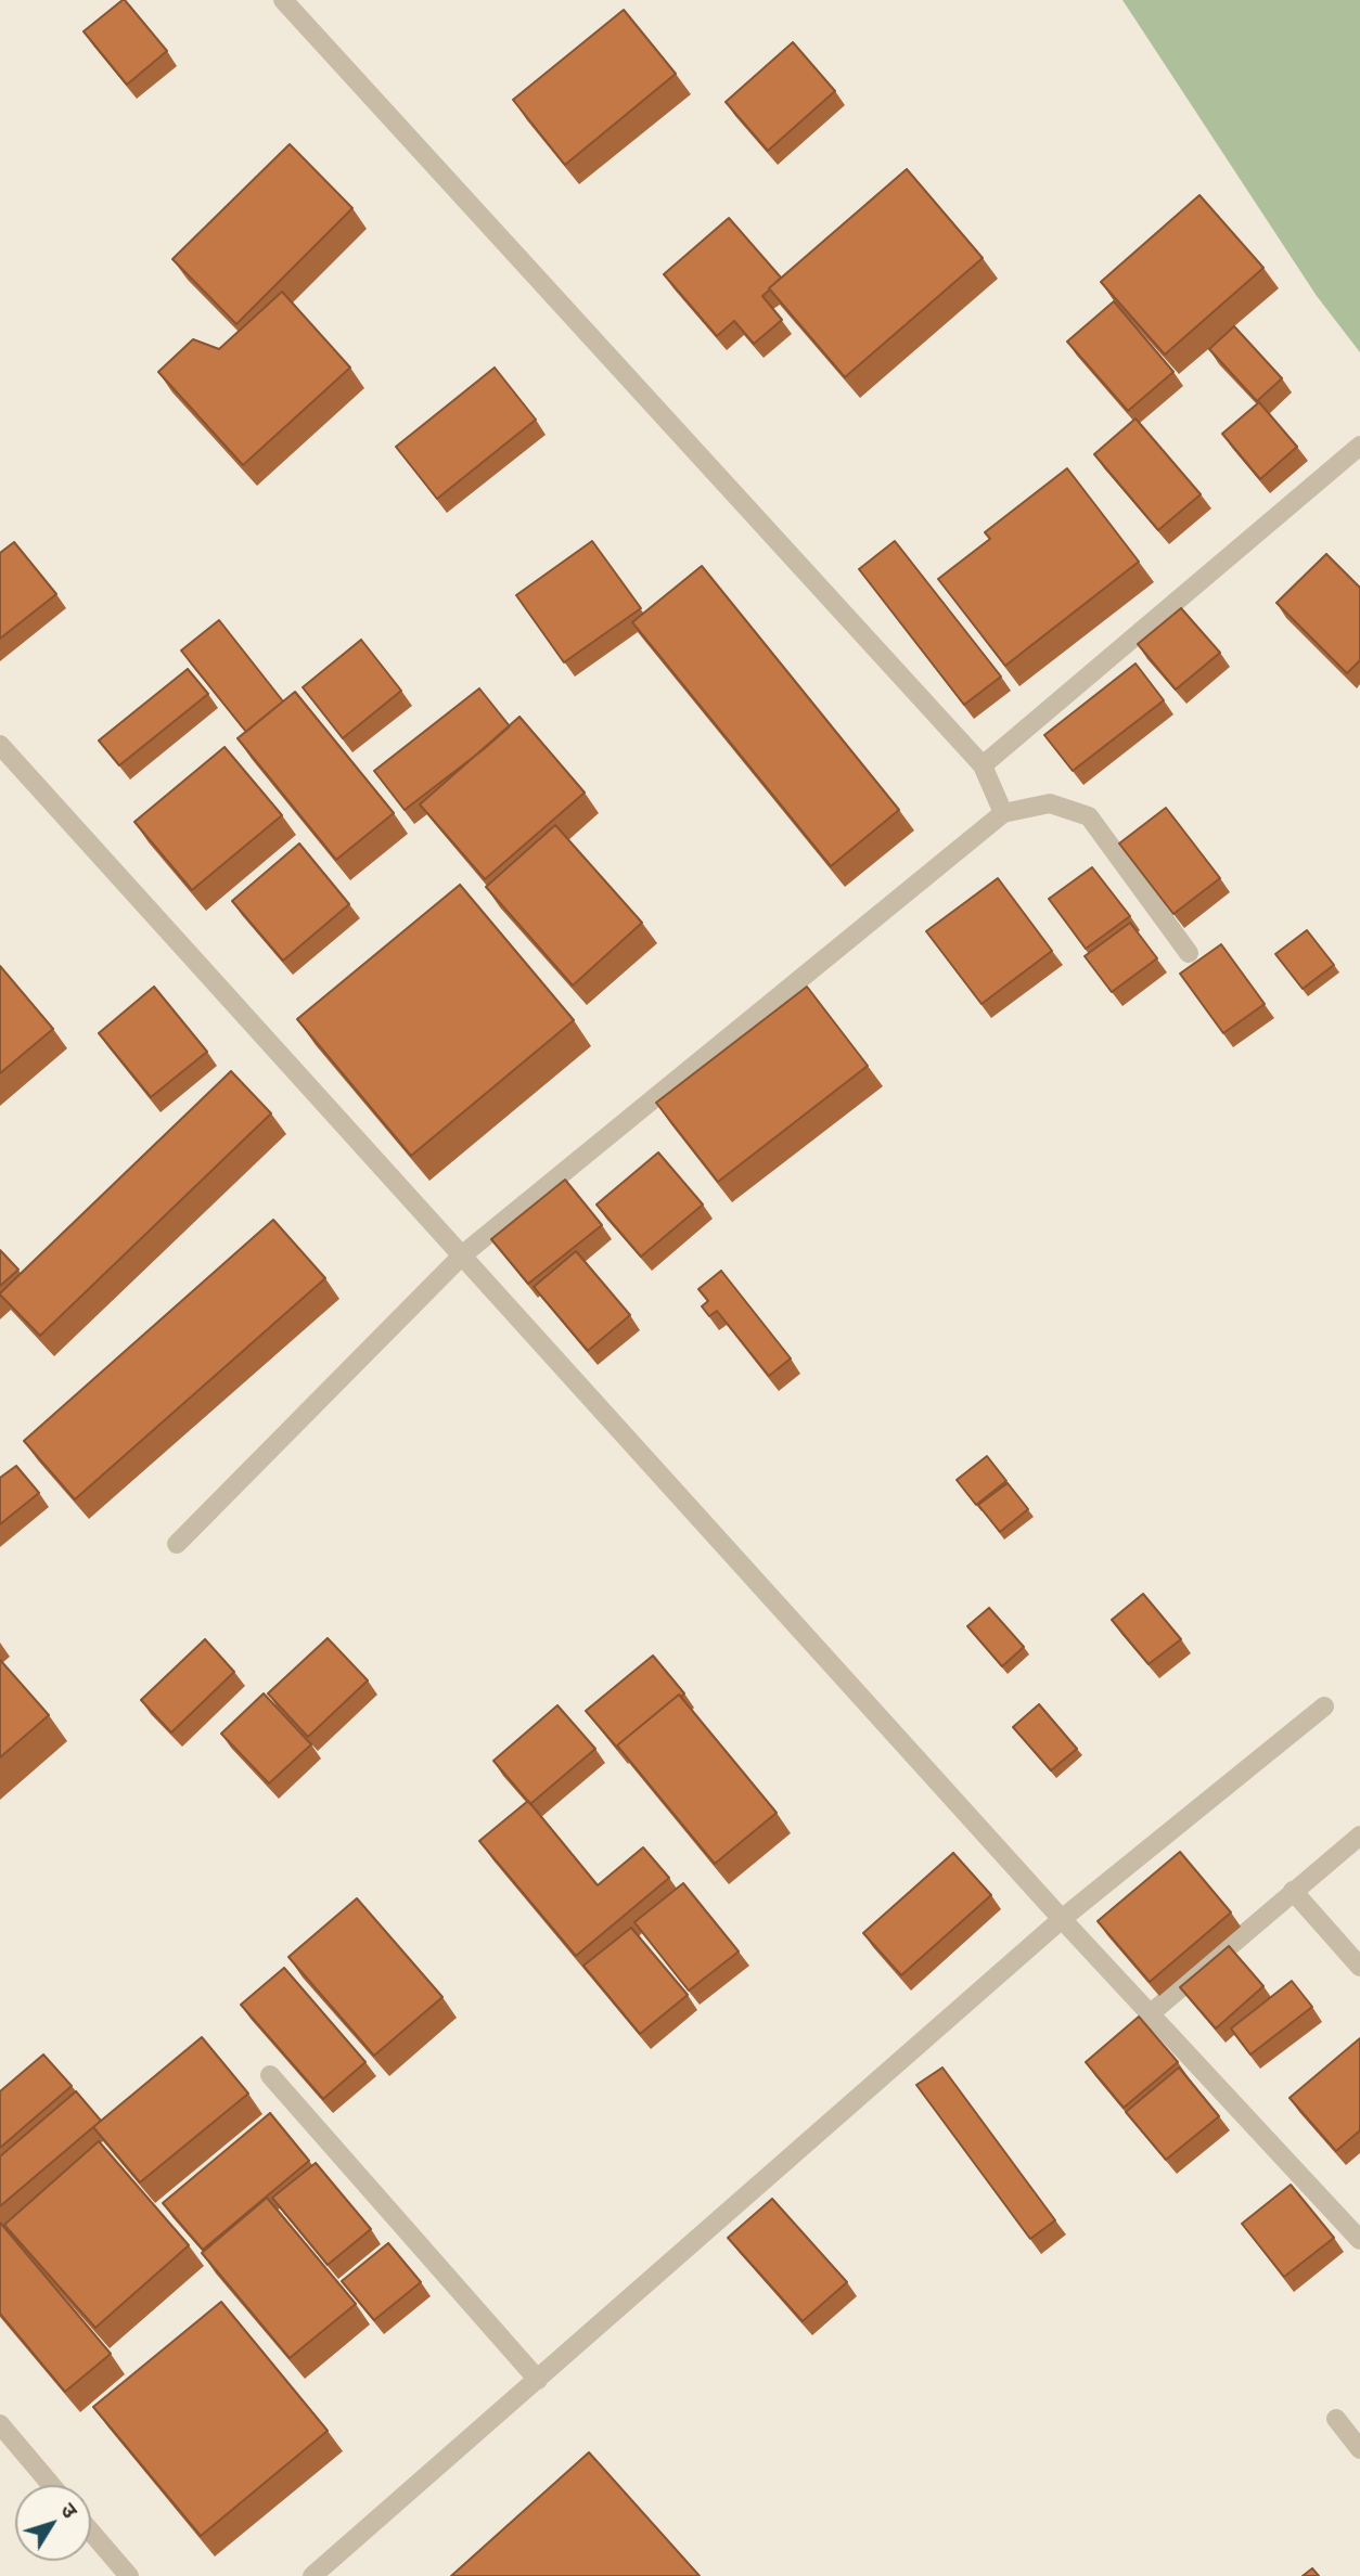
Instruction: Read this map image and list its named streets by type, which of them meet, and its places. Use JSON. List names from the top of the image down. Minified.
{"north":"top right"}
